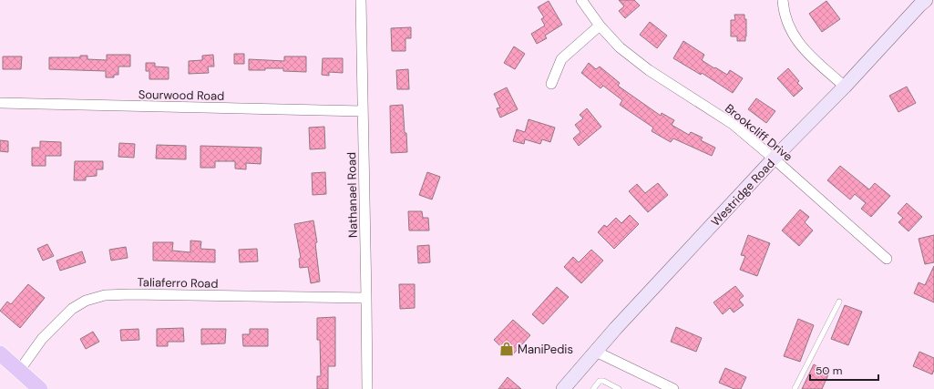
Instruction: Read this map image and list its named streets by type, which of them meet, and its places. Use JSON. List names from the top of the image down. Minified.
{"streets":{"main road":["Westridge Road"],"street":["Sourwood Road","Brookcliff Drive","Nathanael Road","Taliaferro Road"]},"crossings":[["Sourwood Road","Nathanael Road"],["Brookcliff Drive","Westridge Road"],["Nathanael Road","Taliaferro Road"]],"places":{"shop":["ManiPedis"]},"scale_bar":"50 m"}
